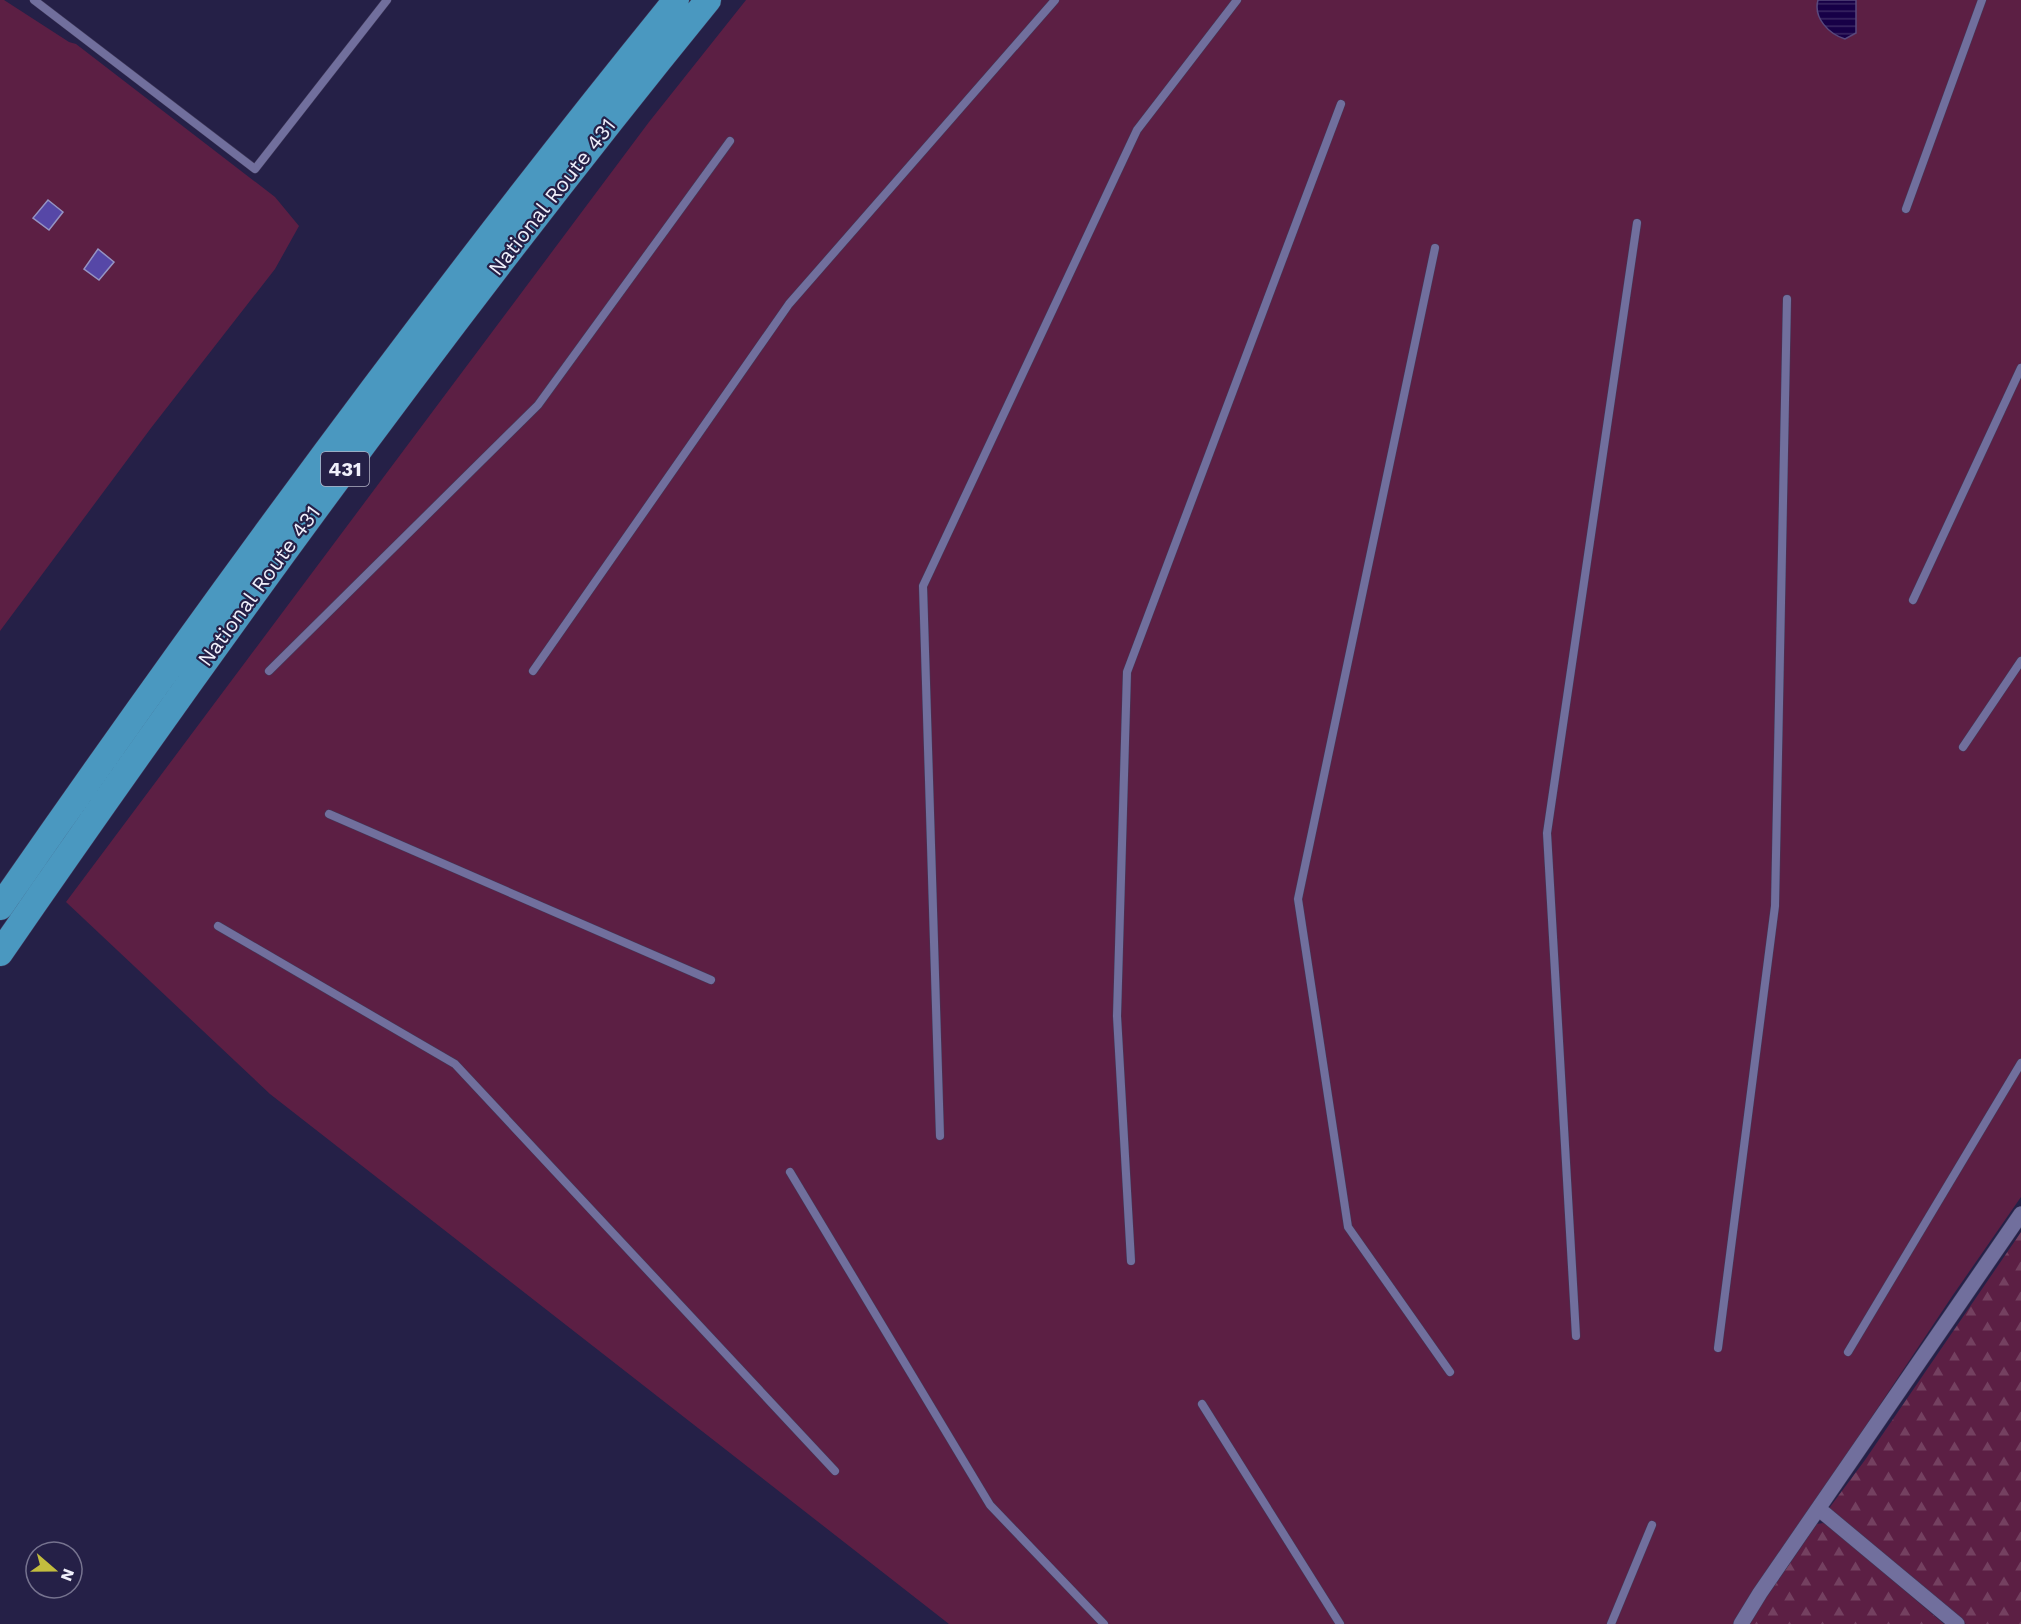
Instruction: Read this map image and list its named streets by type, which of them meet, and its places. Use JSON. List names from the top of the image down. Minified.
{"streets":{"highway":["National Route 431","431"]},"north":"right"}
